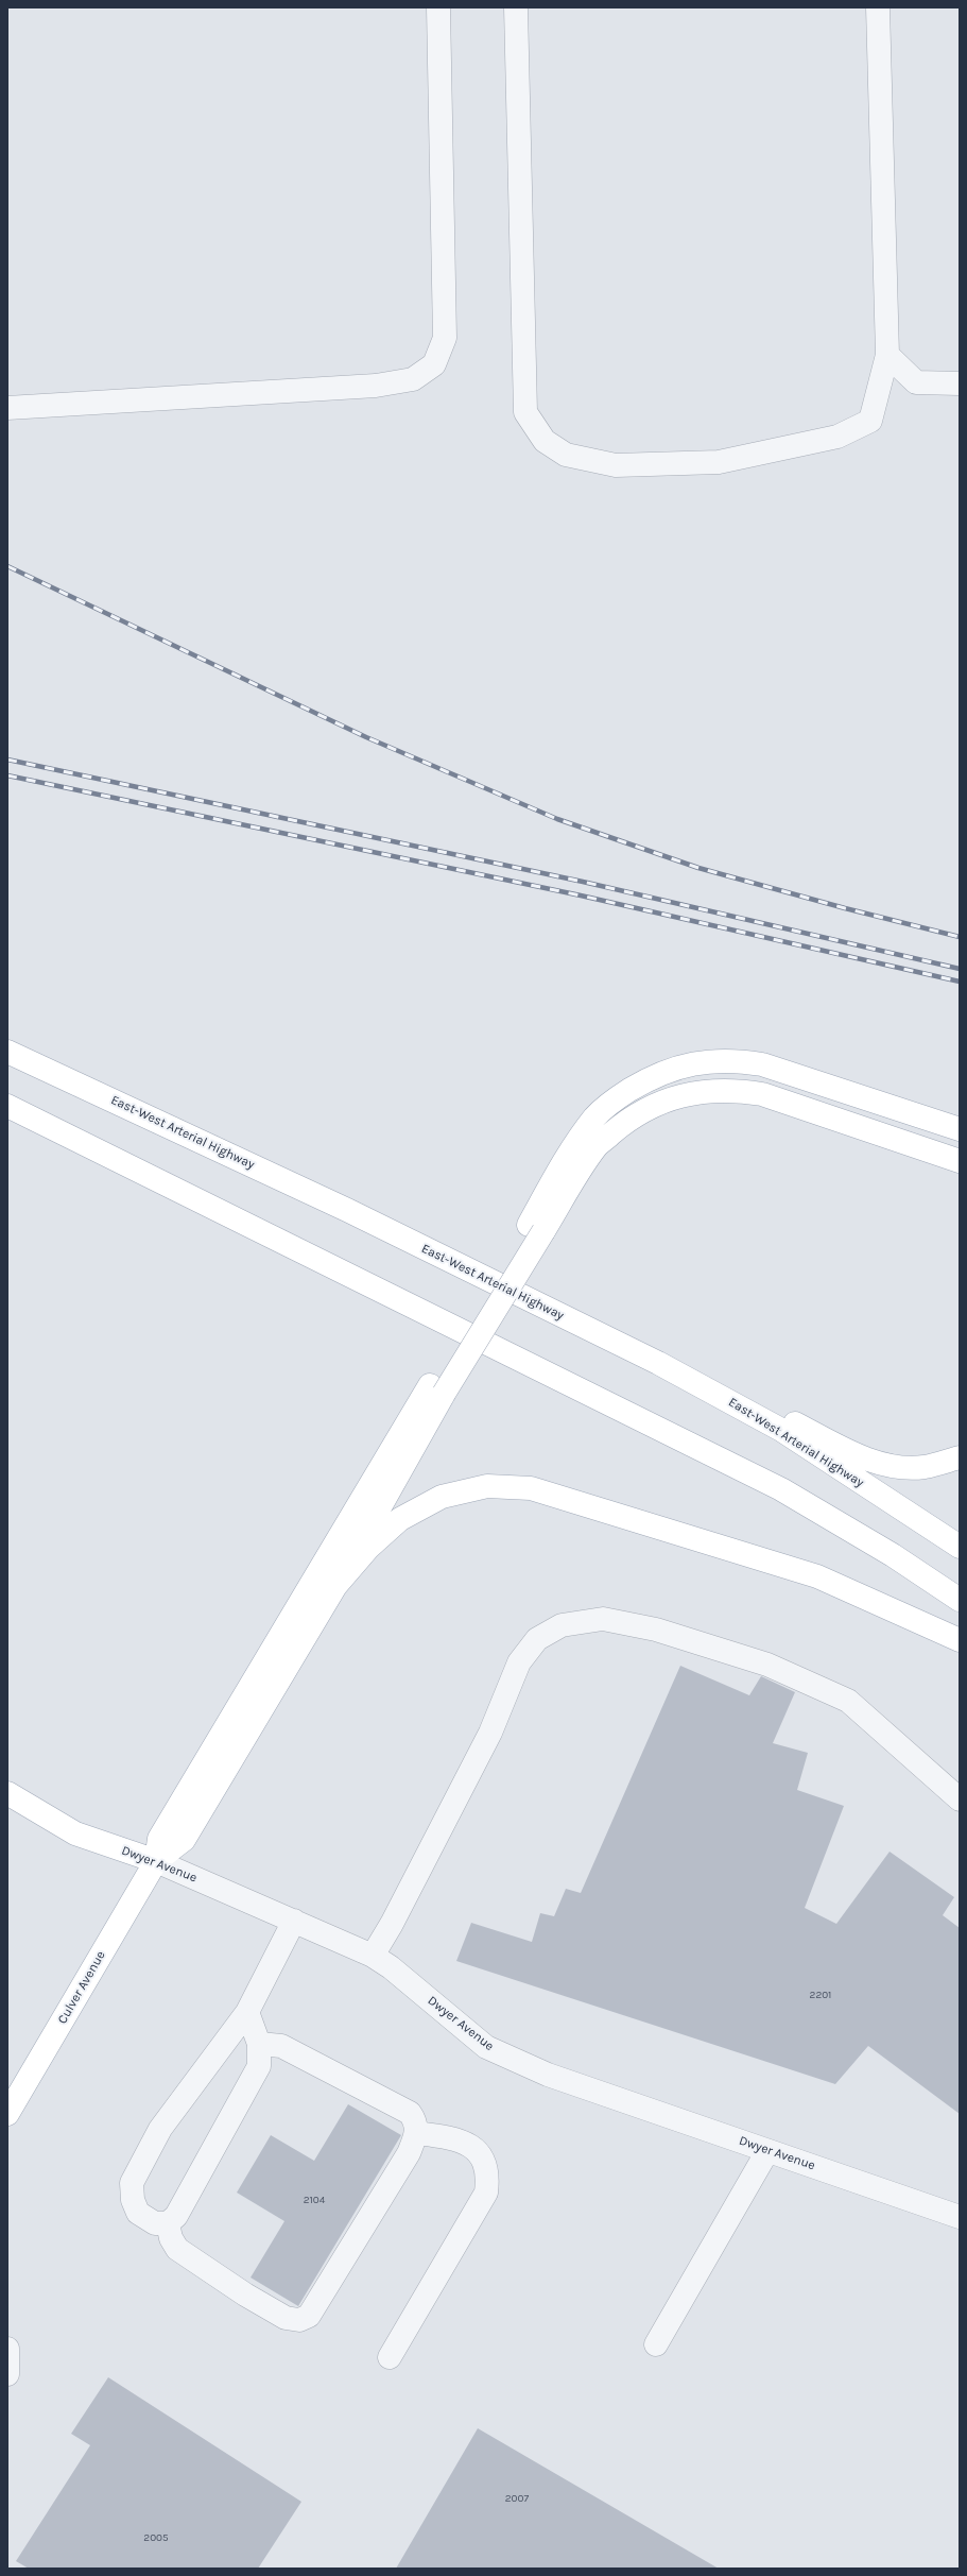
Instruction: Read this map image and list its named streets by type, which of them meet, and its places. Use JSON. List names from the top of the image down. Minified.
{"streets":{"main road":["East-West Arterial Highway","Dwyer Avenue","Culver Avenue"]},"crossings":[["Dwyer Avenue","Culver Avenue"]],"house_numbers":["2201","2104","2007","2005"]}
